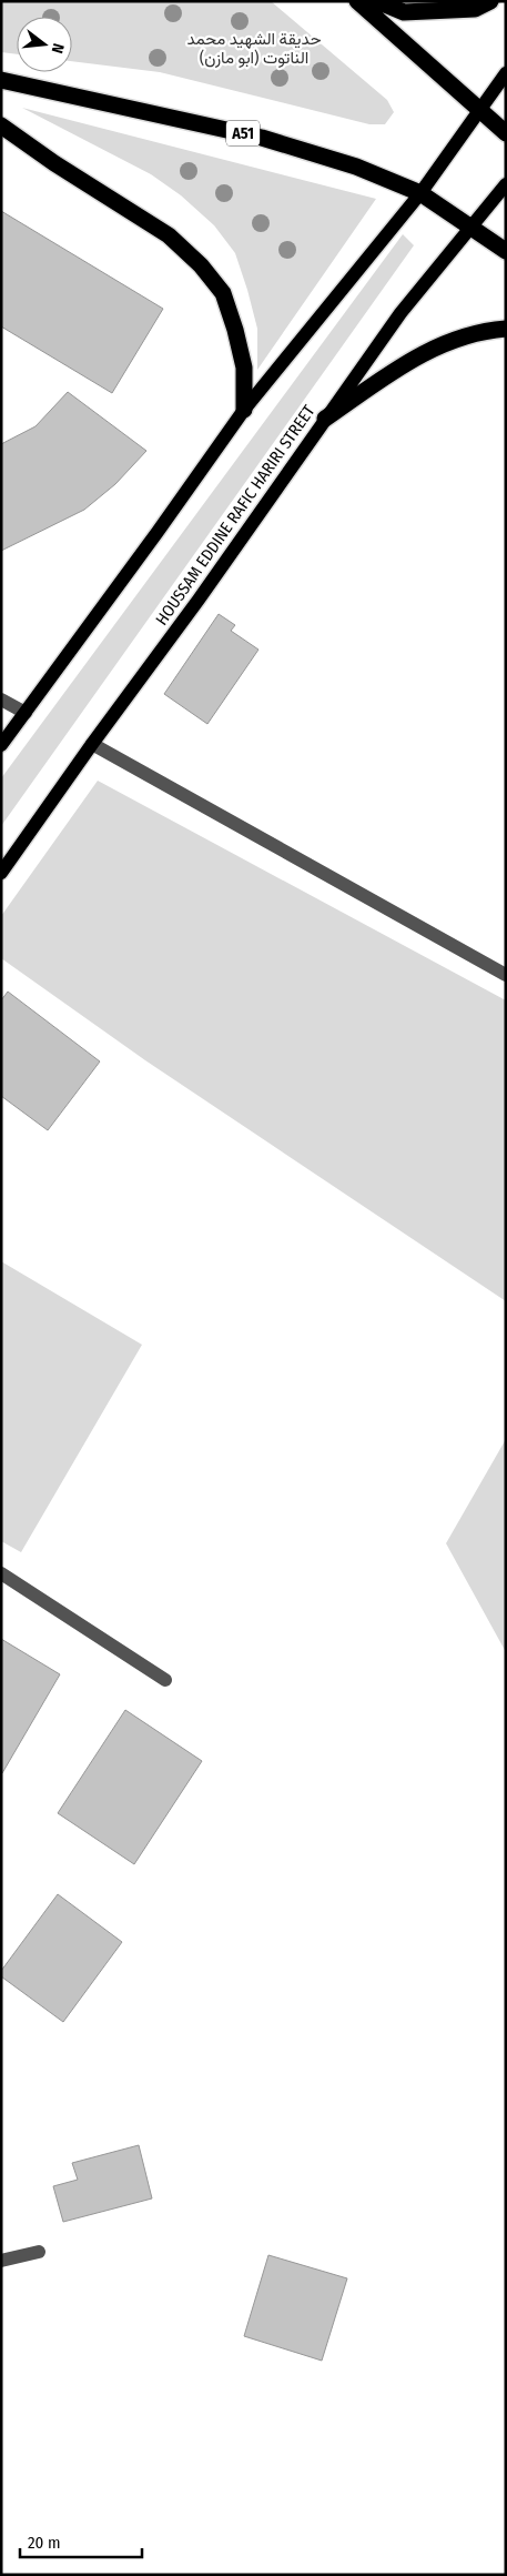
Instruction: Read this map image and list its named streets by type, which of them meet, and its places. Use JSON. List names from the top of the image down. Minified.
{"streets":{"highway":["A51"],"main road":["HOUSSAM EDDINE RAFIC HARIRI STREET"]},"crossings":[["A51","HOUSSAM EDDINE RAFIC HARIRI STREET"]],"parks":["حديقة الشهيد محمد الناتوت (ابو مازن)"],"scale_bar":"20 m","north":"right"}
